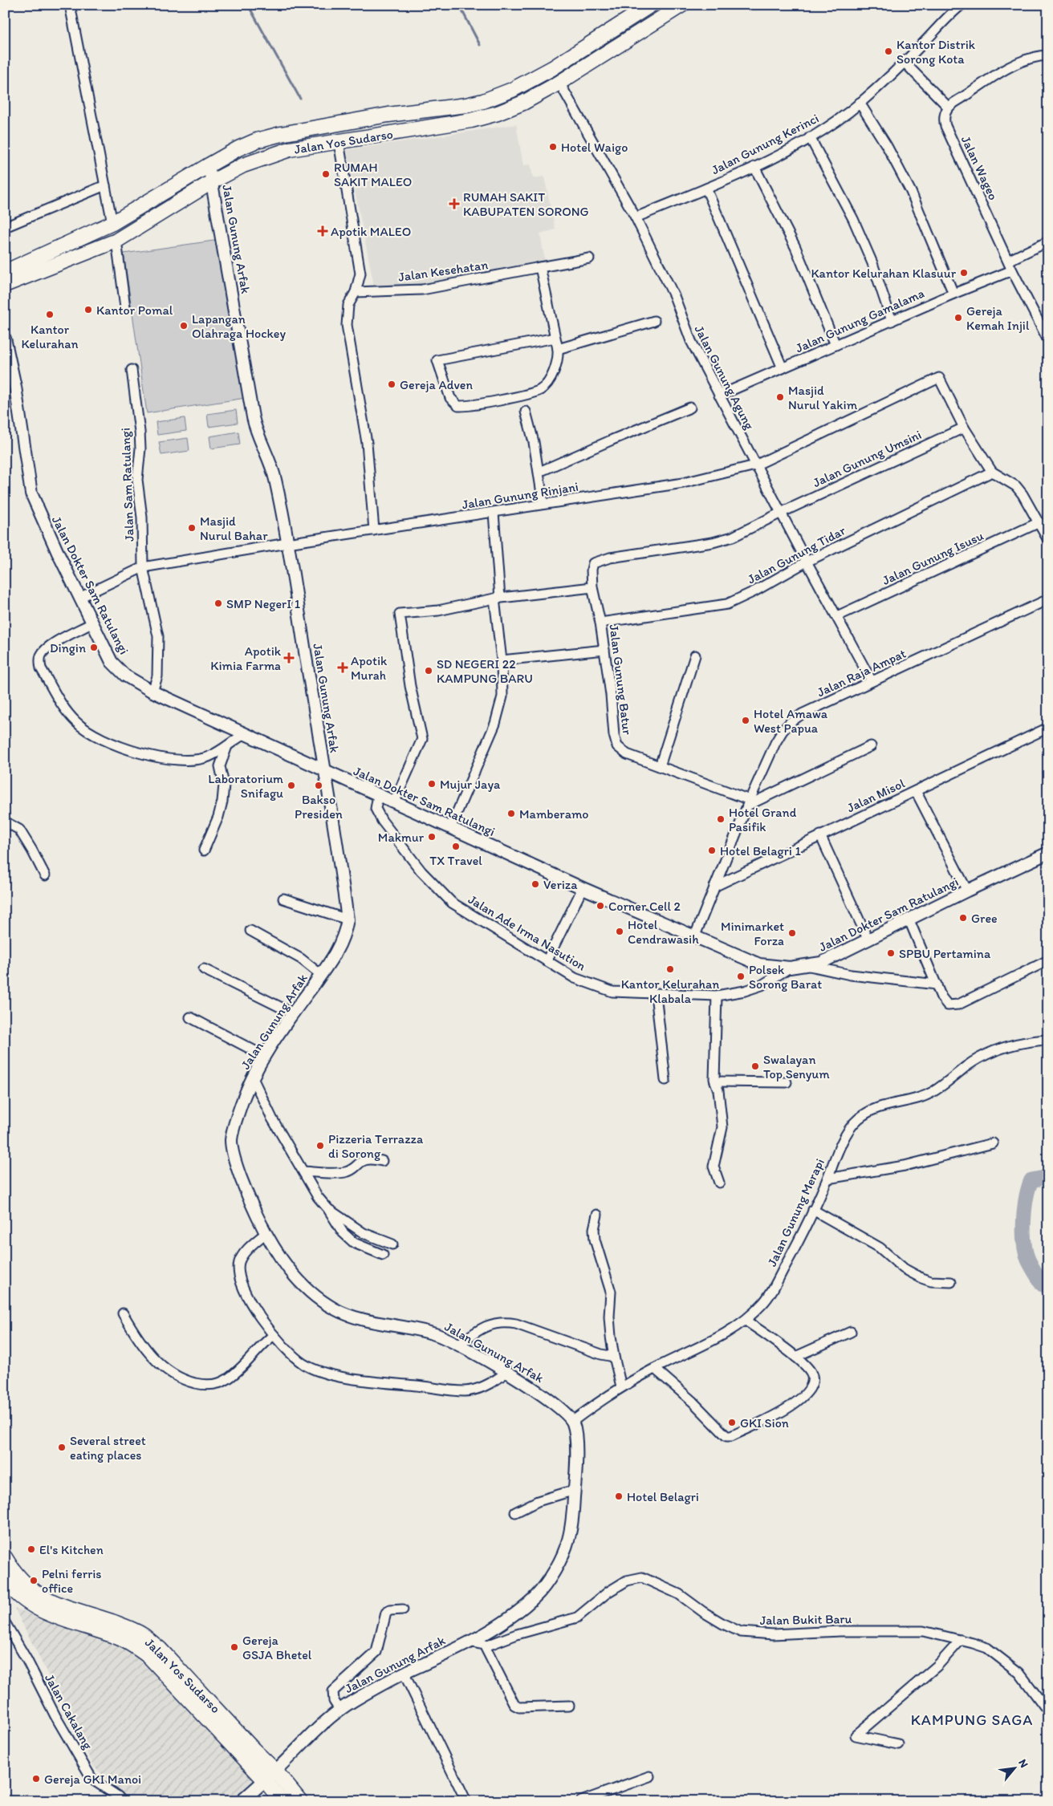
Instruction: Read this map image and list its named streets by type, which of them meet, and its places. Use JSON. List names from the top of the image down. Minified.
{"streets":{"highway":["Jalan Yos Sudarso"],"main road":["Jalan Gunung Arfak"],"street":["Jalan Gunung Kerinci","Jalan Wageo","Jalan Kesehatan","Jalan Gunung Gamalama","Jalan Gunung Agung","Jalan Gunung Umsini","Jalan Sam Ratulangi","Jalan Gunung Rinjani","Jalan Gunung Tidar","Jalan Gunung Isusu","Jalan Dokter Sam Ratulangi","Jalan Raja Ampat","Jalan Gunung Batur","Jalan Misol","Jalan Ade Irma Nasution","Jalan Gunung Merapi","Jalan Bukit Baru","Jalan Cakalang"]},"crossings":[["Jalan Yos Sudarso","Jalan Gunung Arfak"],["Jalan Yos Sudarso","Jalan Gunung Agung"],["Jalan Gunung Kerinci","Jalan Gunung Agung"],["Jalan Wageo","Jalan Gunung Gamalama"],["Jalan Gunung Arfak","Jalan Gunung Rinjani"],["Jalan Gunung Arfak","Jalan Dokter Sam Ratulangi"],["Jalan Gunung Arfak","Jalan Gunung Merapi"],["Jalan Gunung Arfak","Jalan Bukit Baru"],["Jalan Gunung Gamalama","Jalan Gunung Agung"],["Jalan Gunung Agung","Jalan Gunung Umsini"],["Jalan Gunung Agung","Jalan Gunung Rinjani"],["Jalan Gunung Agung","Jalan Gunung Tidar"],["Jalan Gunung Agung","Jalan Gunung Isusu"],["Jalan Gunung Agung","Jalan Raja Ampat"],["Jalan Gunung Umsini","Jalan Gunung Batur"],["Jalan Sam Ratulangi","Jalan Gunung Rinjani"],["Jalan Sam Ratulangi","Jalan Dokter Sam Ratulangi"],["Jalan Gunung Rinjani","Jalan Dokter Sam Ratulangi"],["Jalan Gunung Tidar","Jalan Gunung Batur"],["Jalan Dokter Sam Ratulangi","Jalan Raja Ampat"],["Jalan Dokter Sam Ratulangi","Jalan Ade Irma Nasution"],["Jalan Raja Ampat","Jalan Gunung Batur"],["Jalan Raja Ampat","Jalan Misol"]],"districts":["KAMPUNG SAGA"],"places":{"other":["Kantor Distrik Sorong Kota","Hotel Waigo","RUMAH SAKIT MALEO","Kantor Kelurahan Klasuur","Kantor Pomal","Kantor Kelurahan","Gereja Kemah Injil","Lapangan Olahraga Hockey","Gereja Adven","Masjid Nurul Yakim","Masjid Nurul Bahar","SMP NegerI 1","Dingin","SD NEGERI 22 KAMPUNG BARU","Hotel Amawa West Papua","Mujur Jaya","Laboratorium Snifagu","Bakso Presiden","Mamberamo","Hotel Grand Pasifik","Makmur","TX Travel","Hotel Belagri 1","Veriza","Corner Cell 2","Gree","Hotel Cendrawasih","Minimarket Forza","SPBU Pertamina","Kantor Kelurahan Klabala","Polsek Sorong Barat","Swalayan Top Senyum","Pizzeria Terrazza di Sorong","GKI Sion","Several street eating places","Hotel Belagri","El's Kitchen","Pelni ferris office","Gereja GSJA Bhetel","Gereja GKI Manoi"],"health":["RUMAH SAKIT KABUPATEN SORONG","Apotik MALEO","Apotik Kimia Farma","Apotik Murah"]},"north":"top right"}
